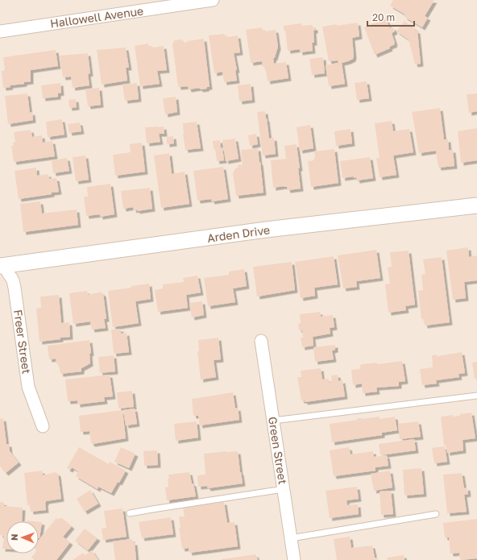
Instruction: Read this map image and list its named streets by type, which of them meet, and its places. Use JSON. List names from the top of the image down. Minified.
{"streets":{"street":["Hallowell Avenue","Arden Drive","Freer Street","Green Street"]},"crossings":[["Arden Drive","Freer Street"]],"scale_bar":"20 m","north":"left"}
